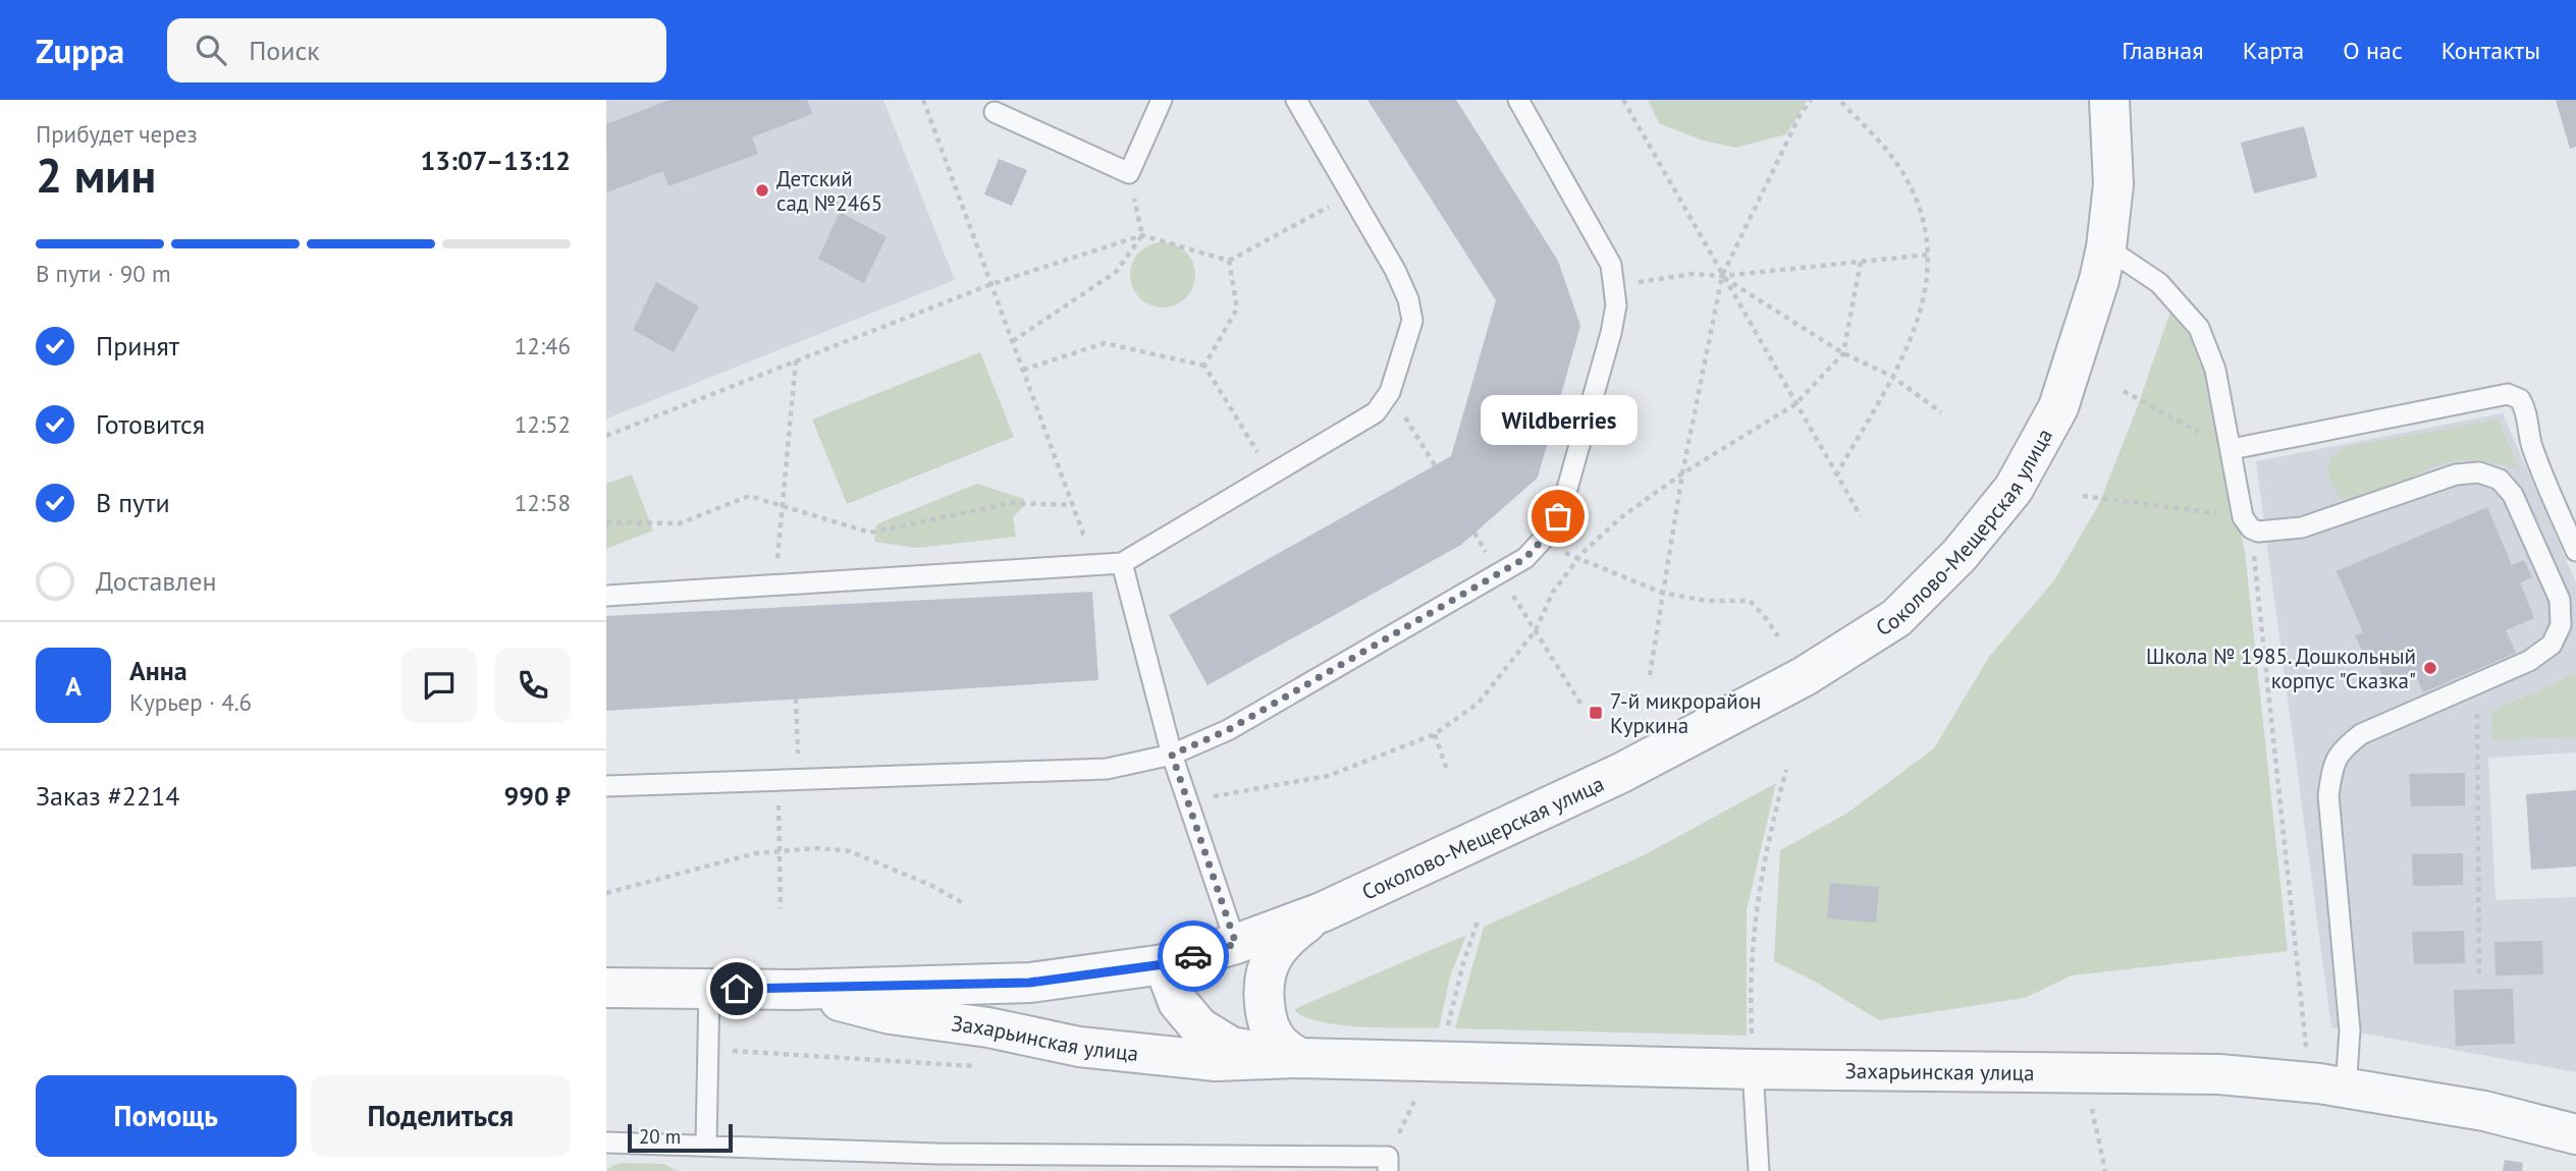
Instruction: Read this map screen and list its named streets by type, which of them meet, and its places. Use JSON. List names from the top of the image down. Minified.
{"streets":{"street":["Соколово-Мещерская улица","Захарьинская улица"]},"crossings":[["Соколово-Мещерская улица","Захарьинская улица"]],"places":{"other":["Детский сад №2465","Wildberries","Школа № 1985. Дошкольный корпус \"Сказка\""],"transit":["7-й микрорайон Куркина"]},"scale_bar":"20 m","page":{"header":"Zuppa","search":"Поиск","nav":["Главная","Карта","О нас","Контакты"],"heading":["2 мин","Прибудет через","13:07–13:12"],"panel":["Анна","Курьер · 4.6","Заказ #2214","990 ₽"],"bar":"В пути · 90 m","list":[["Принят","12:46"],["Готовится","12:52"],["В пути","12:58"],"Доставлен"],"bubble":"Wildberries","round":"А","buttons":["Помощь","Поделиться"],"scale":"20 m"}}
